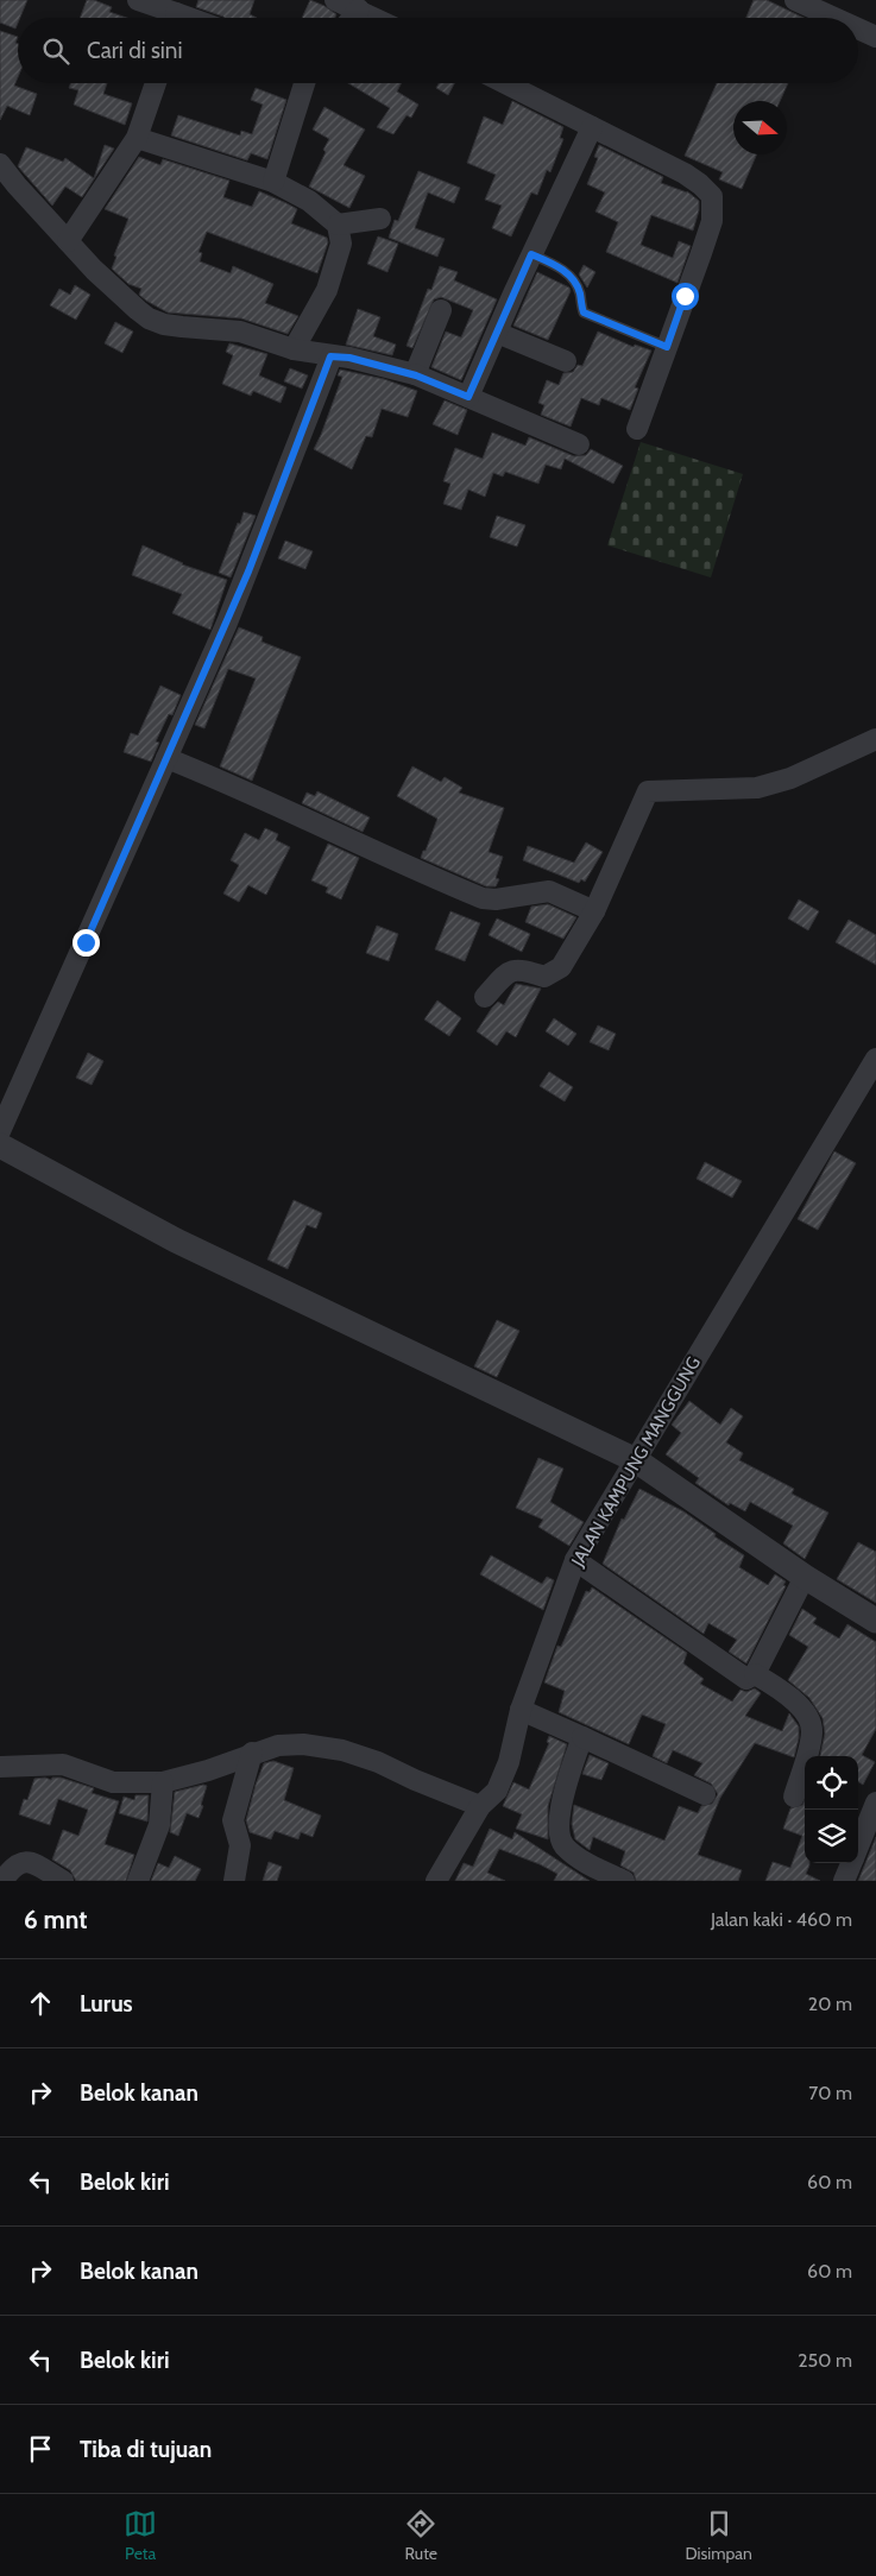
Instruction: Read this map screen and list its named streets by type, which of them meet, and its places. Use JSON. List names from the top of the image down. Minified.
{"streets":{"street":["JALAN KAMPUNG MANGGUNG"]},"north":"right","page":{"search":"Cari di sini","heading":["6 mnt","Jalan kaki · 460 m"],"list":[["Lurus","20 m"],["Belok kanan","70 m"],["Belok kiri","60 m"],["Belok kanan","60 m"],["Belok kiri","250 m"],"Tiba di tujuan"],"nav":["Peta","Rute","Disimpan"]}}
